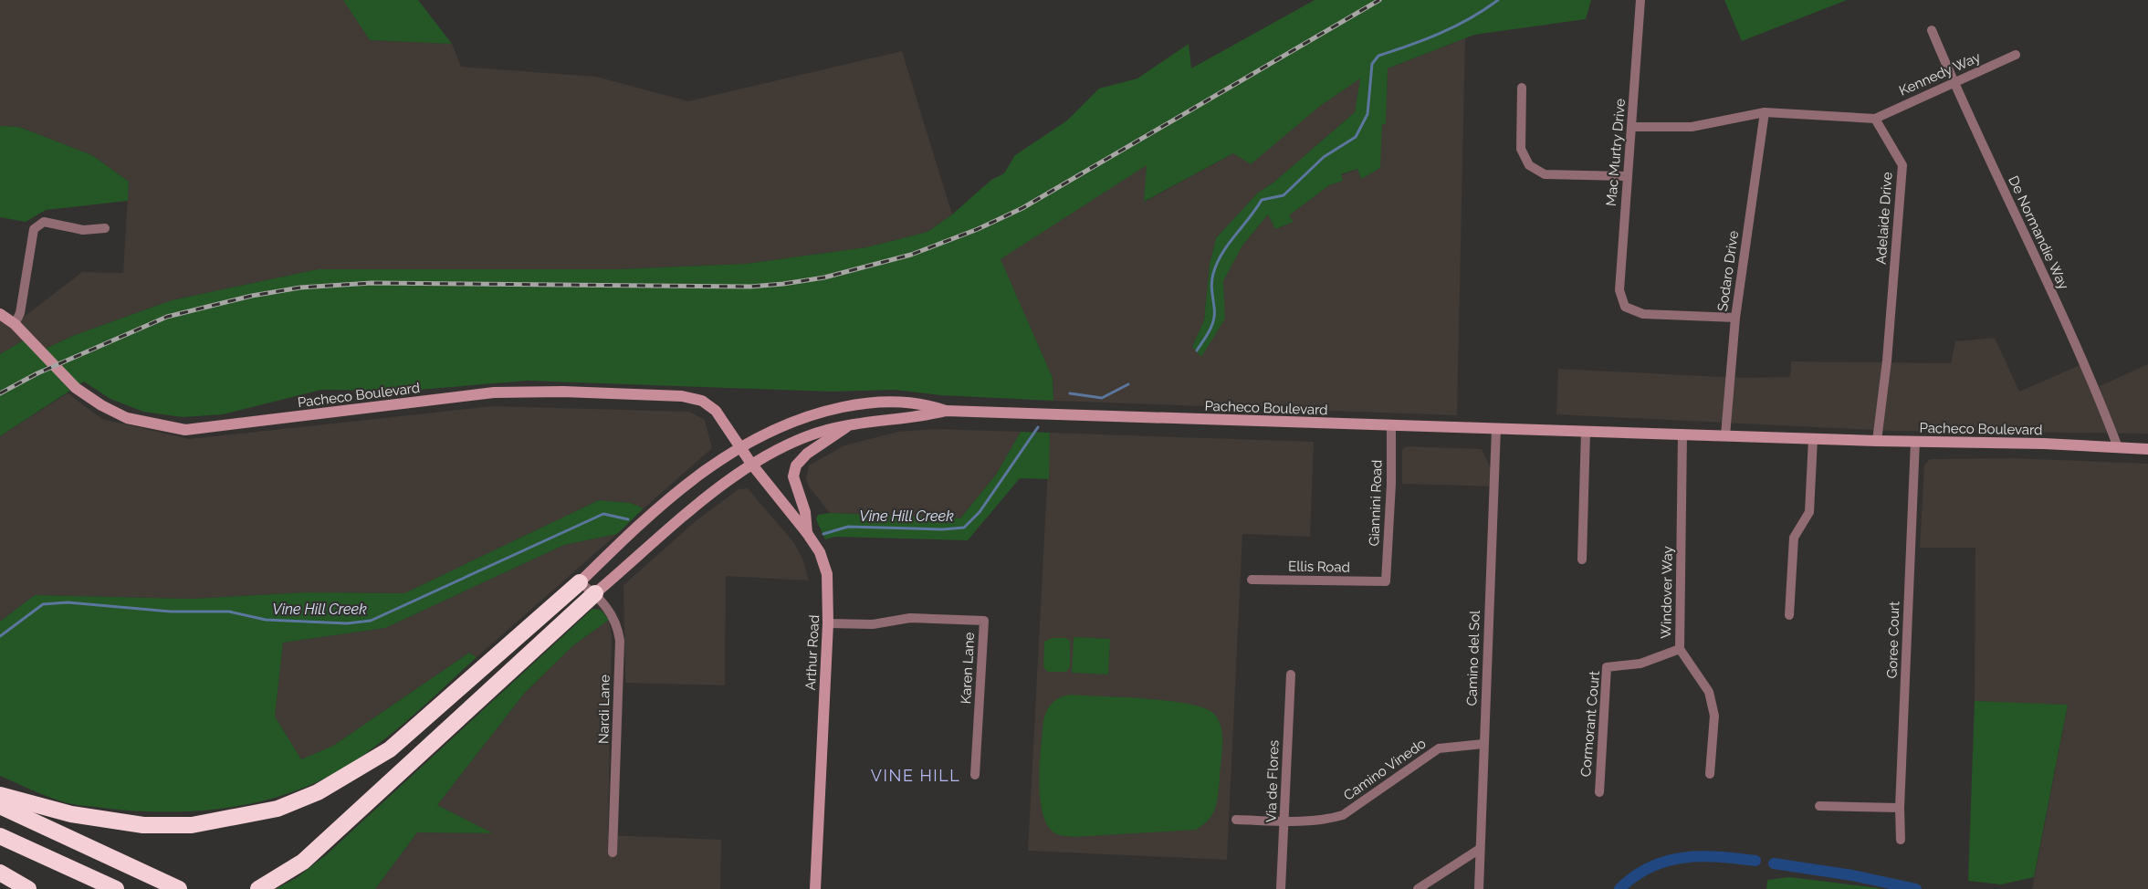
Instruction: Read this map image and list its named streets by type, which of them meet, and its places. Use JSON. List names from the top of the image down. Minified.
{"streets":{"main road":["Pacheco Boulevard","Arthur Road"],"street":["Kennedy Way","Mac Murtry Drive","Adelaide Drive","De Normandie Way","Sodaro Drive","Giannini Road","Ellis Road","Windover Way","Goree Court","Camino del Sol","Karen Lane","Nardi Lane","Cormorant Court","Camino Vinedo","Via de Flores"]},"crossings":[["Kennedy Way","Adelaide Drive"],["Kennedy Way","De Normandie Way"],["Mac Murtry Drive","Sodaro Drive"],["Adelaide Drive","Pacheco Boulevard"],["De Normandie Way","Pacheco Boulevard"],["Sodaro Drive","Pacheco Boulevard"],["Pacheco Boulevard","Giannini Road"],["Pacheco Boulevard","Windover Way"],["Pacheco Boulevard","Goree Court"],["Pacheco Boulevard","Arthur Road"],["Pacheco Boulevard","Camino del Sol"],["Pacheco Boulevard","Nardi Lane"],["Giannini Road","Ellis Road"],["Windover Way","Cormorant Court"],["Arthur Road","Karen Lane"],["Camino del Sol","Camino Vinedo"],["Camino Vinedo","Via de Flores"]],"districts":["VINE HILL"],"water":["Vine Hill Creek"]}
